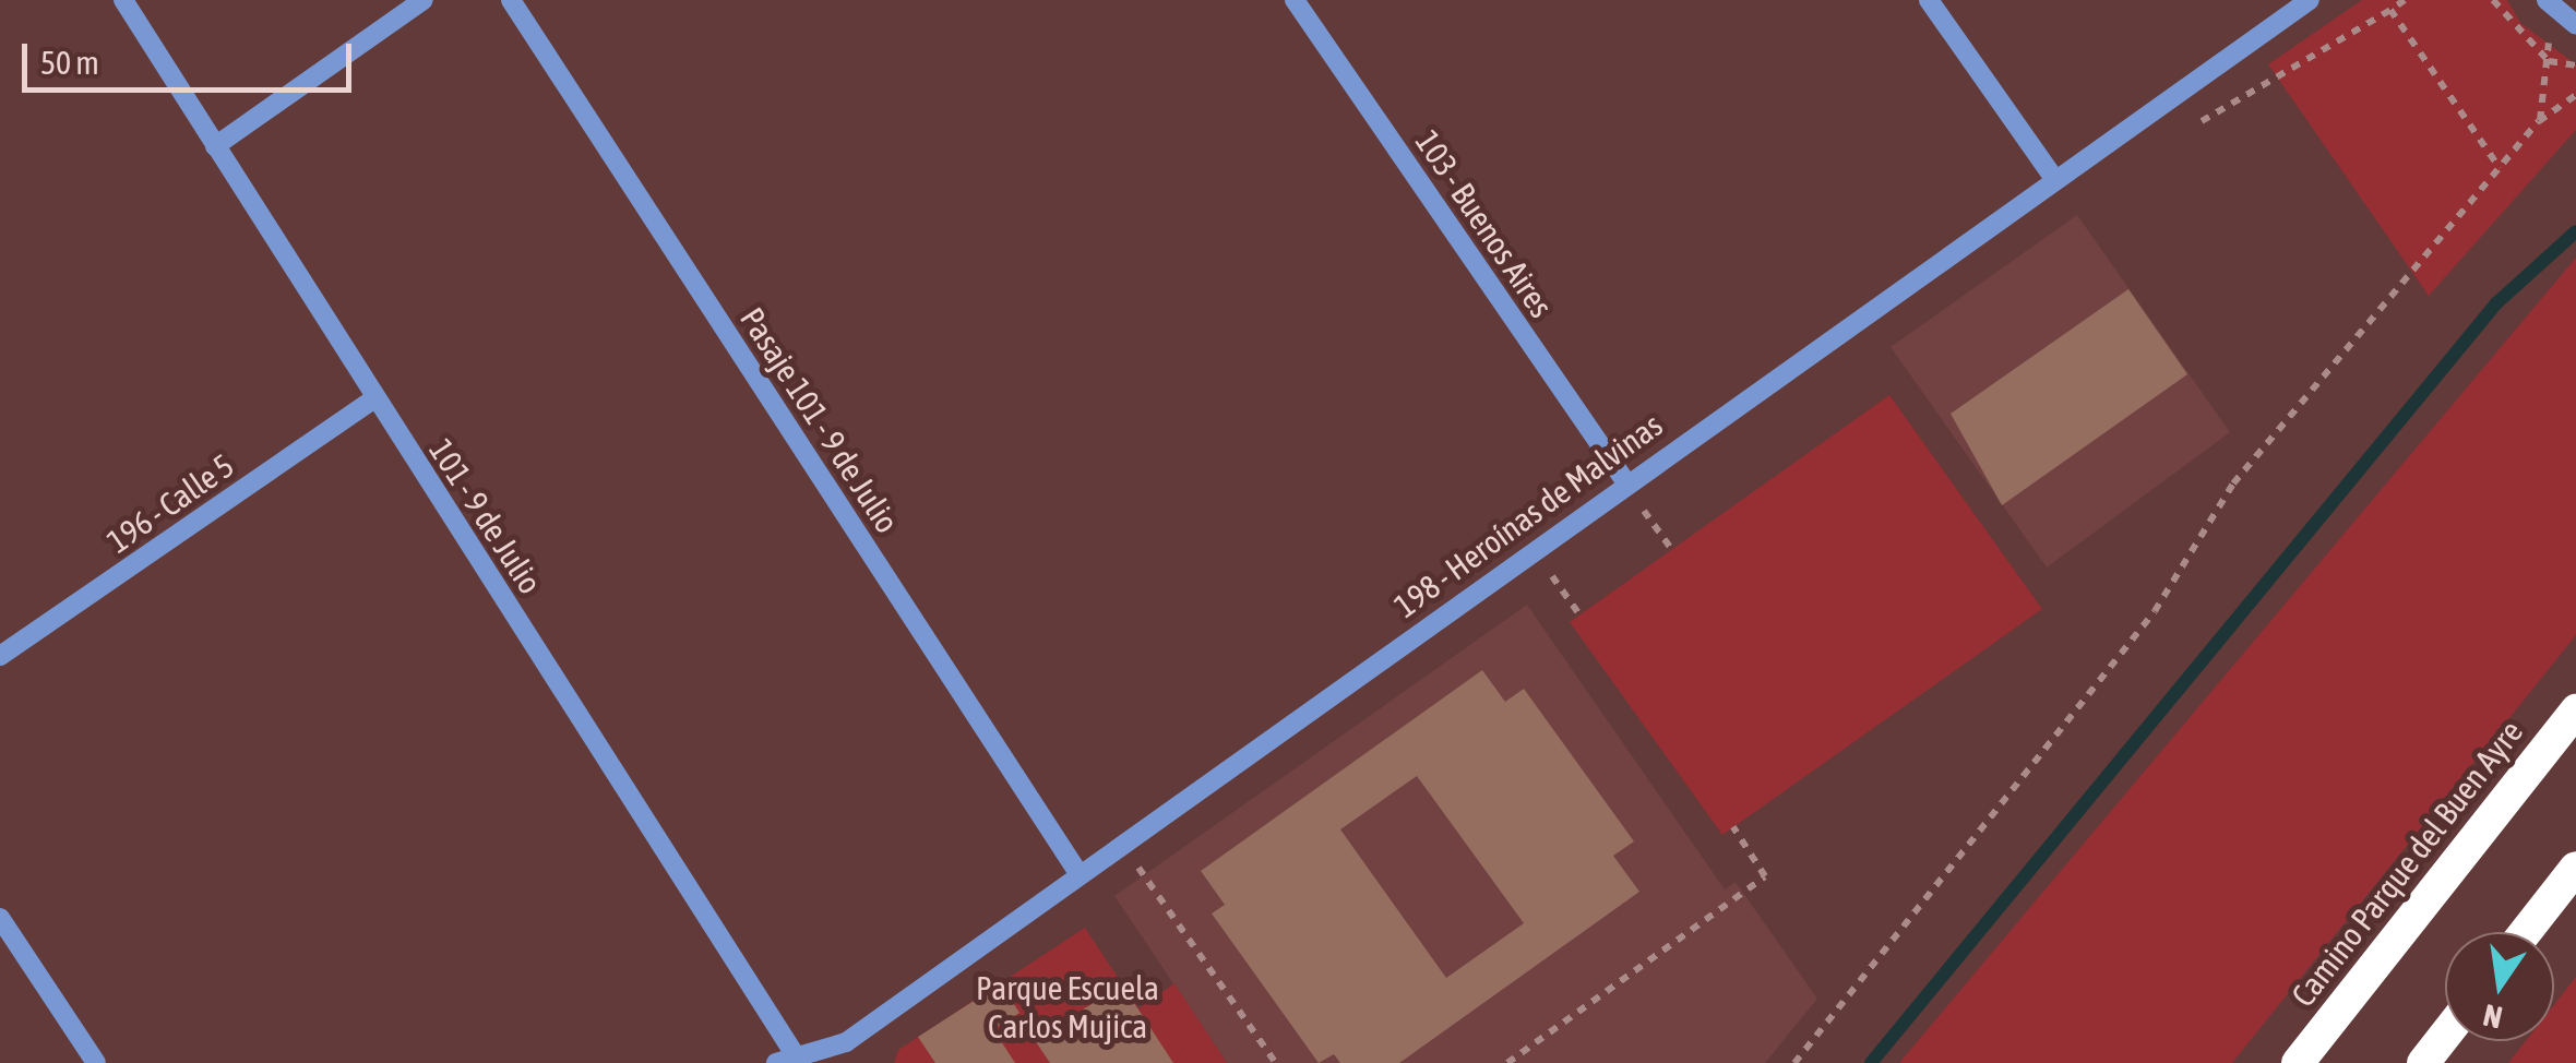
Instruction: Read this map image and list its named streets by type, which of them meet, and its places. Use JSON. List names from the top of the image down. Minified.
{"streets":{"highway":["Camino Parque del Buen Ayre"],"street":["103 - Buenos Aires","Pasaje 101 - 9 de Julio","196 - Calle 5","198 - Heroínas de Malvinas","101 - 9 de Julio"]},"crossings":[["103 - Buenos Aires","198 - Heroínas de Malvinas"],["Pasaje 101 - 9 de Julio","198 - Heroínas de Malvinas"],["196 - Calle 5","101 - 9 de Julio"],["198 - Heroínas de Malvinas","101 - 9 de Julio"]],"parks":["Parque Escuela Carlos Mujica"],"scale_bar":"50 m","north":"bottom"}
